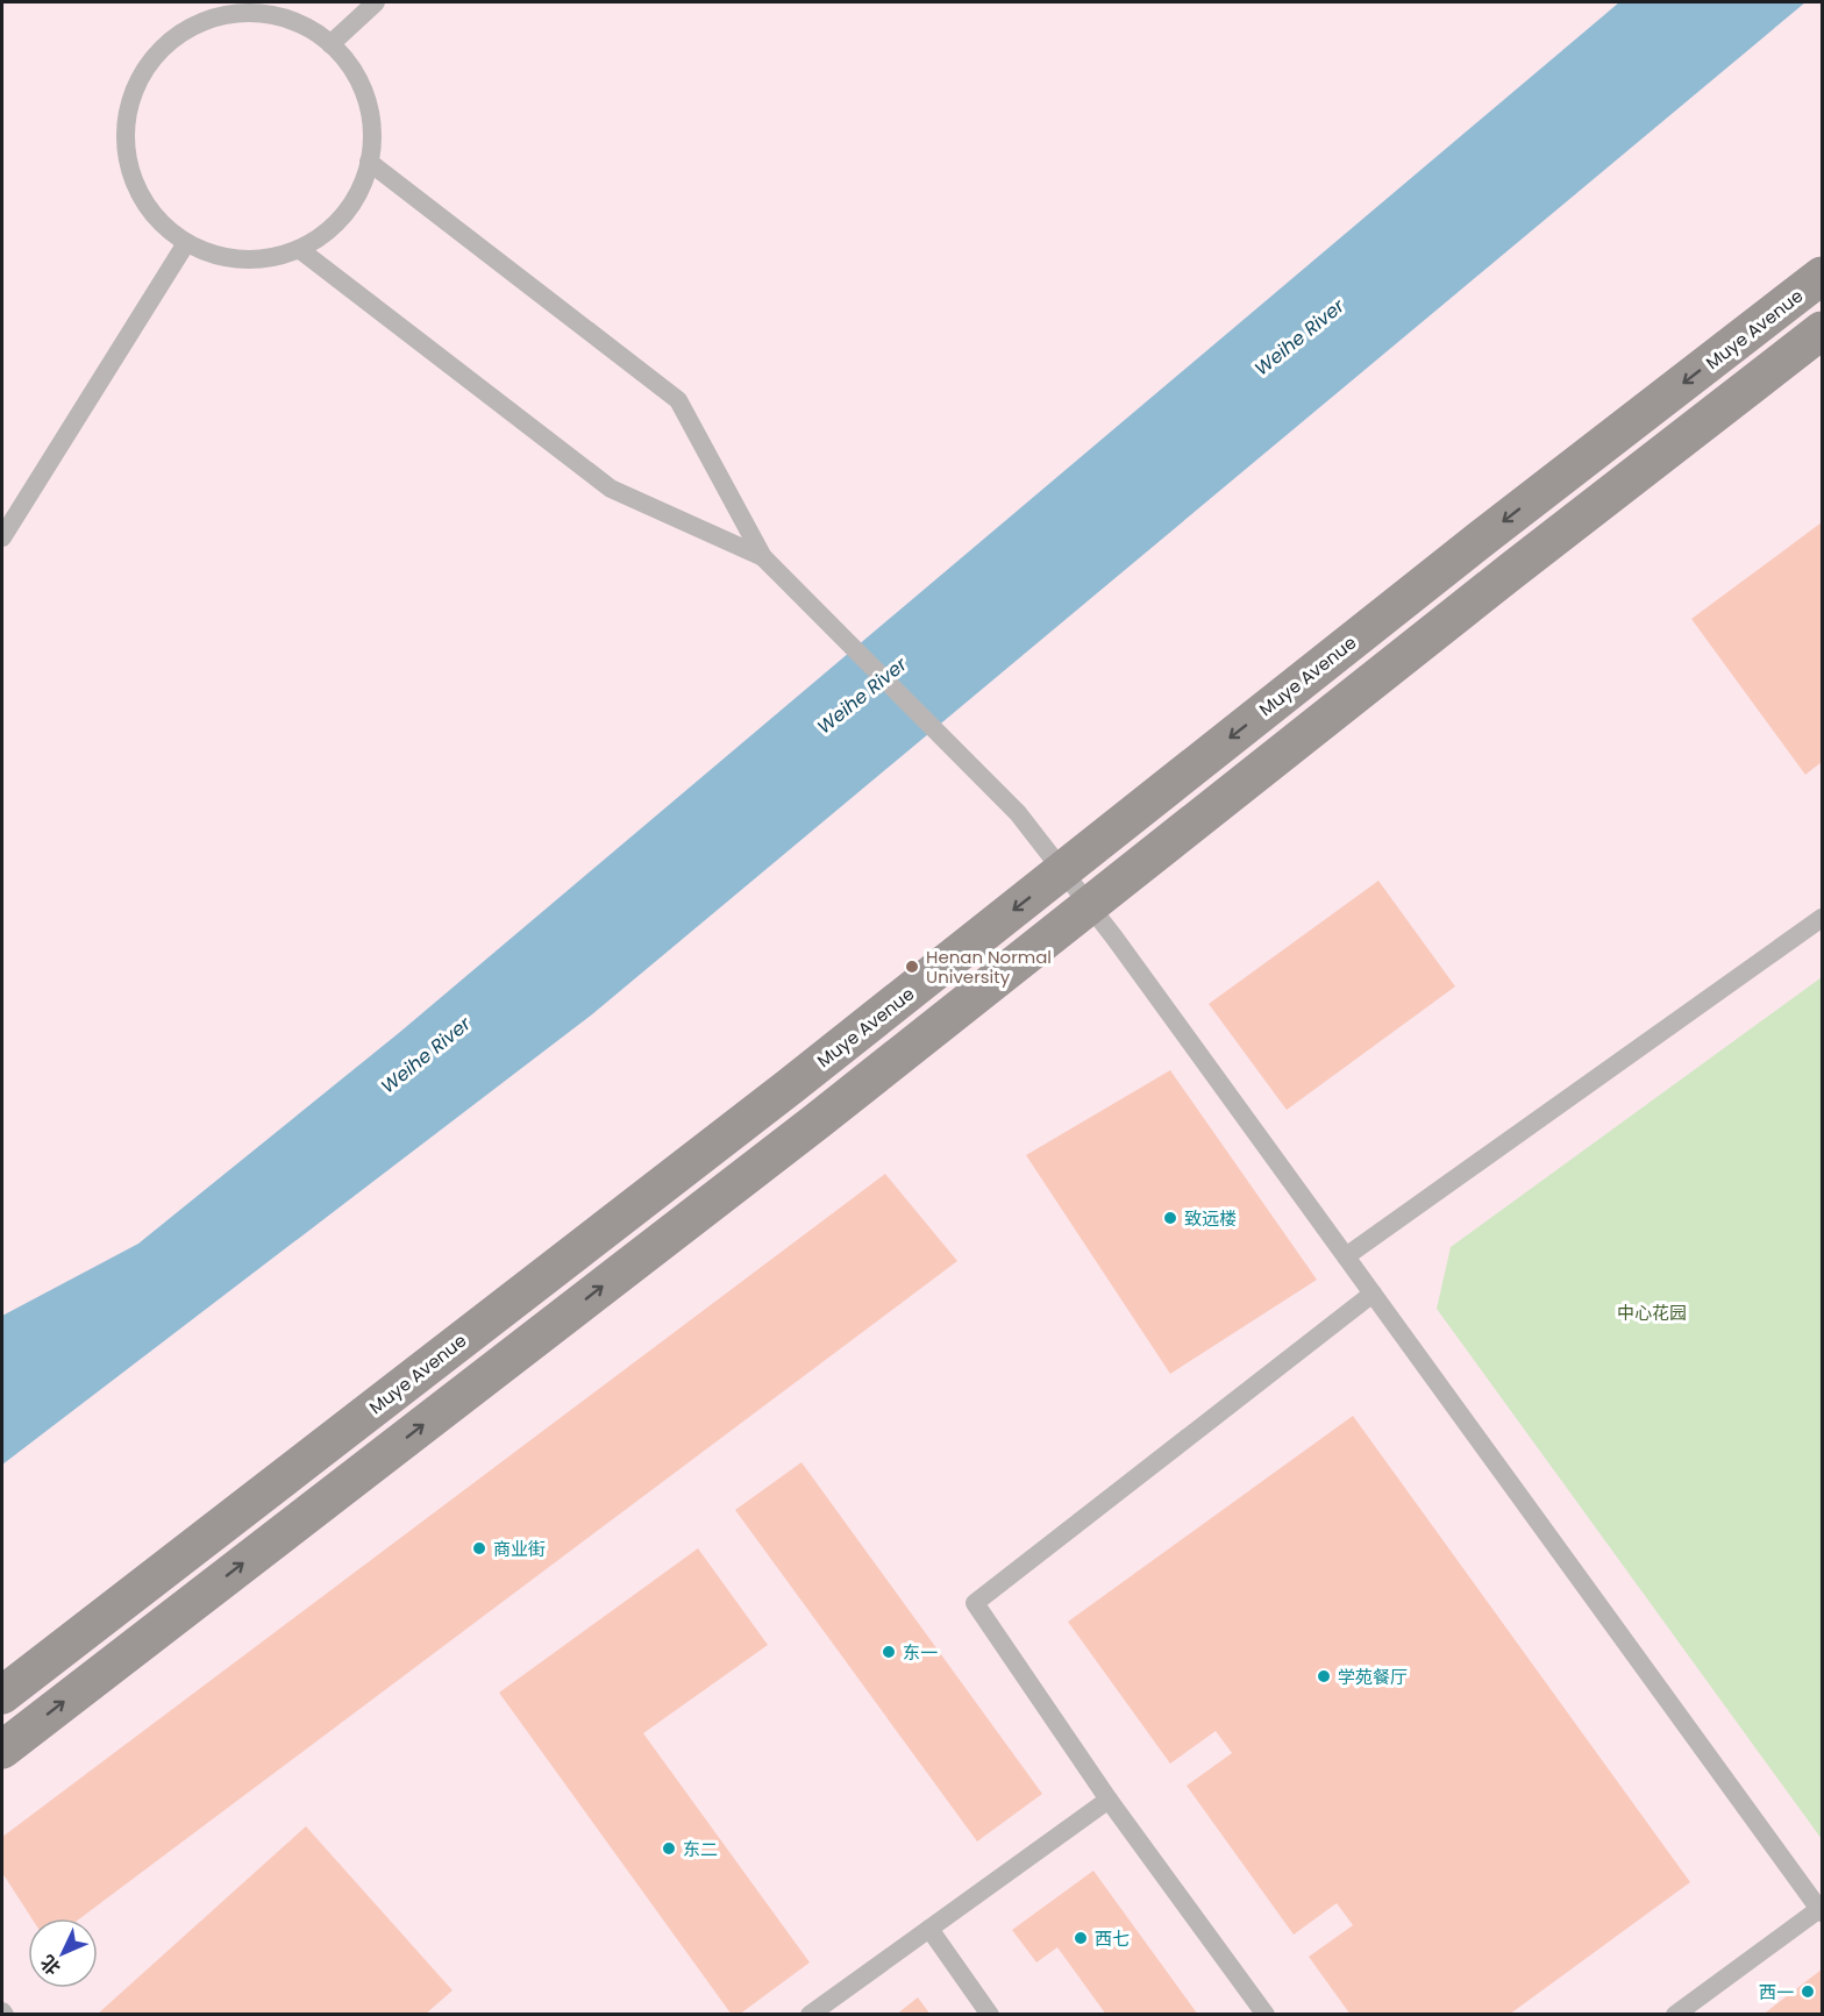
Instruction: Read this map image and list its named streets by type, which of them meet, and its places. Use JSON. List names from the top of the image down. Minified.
{"streets":{"main road":["Muye Avenue"]},"water":["Weihe River"],"parks":["中心花园"],"places":["Henan Normal University","致远楼","商业街","东一","学苑餐厅","东二","西七","西一"],"north":"bottom left"}
